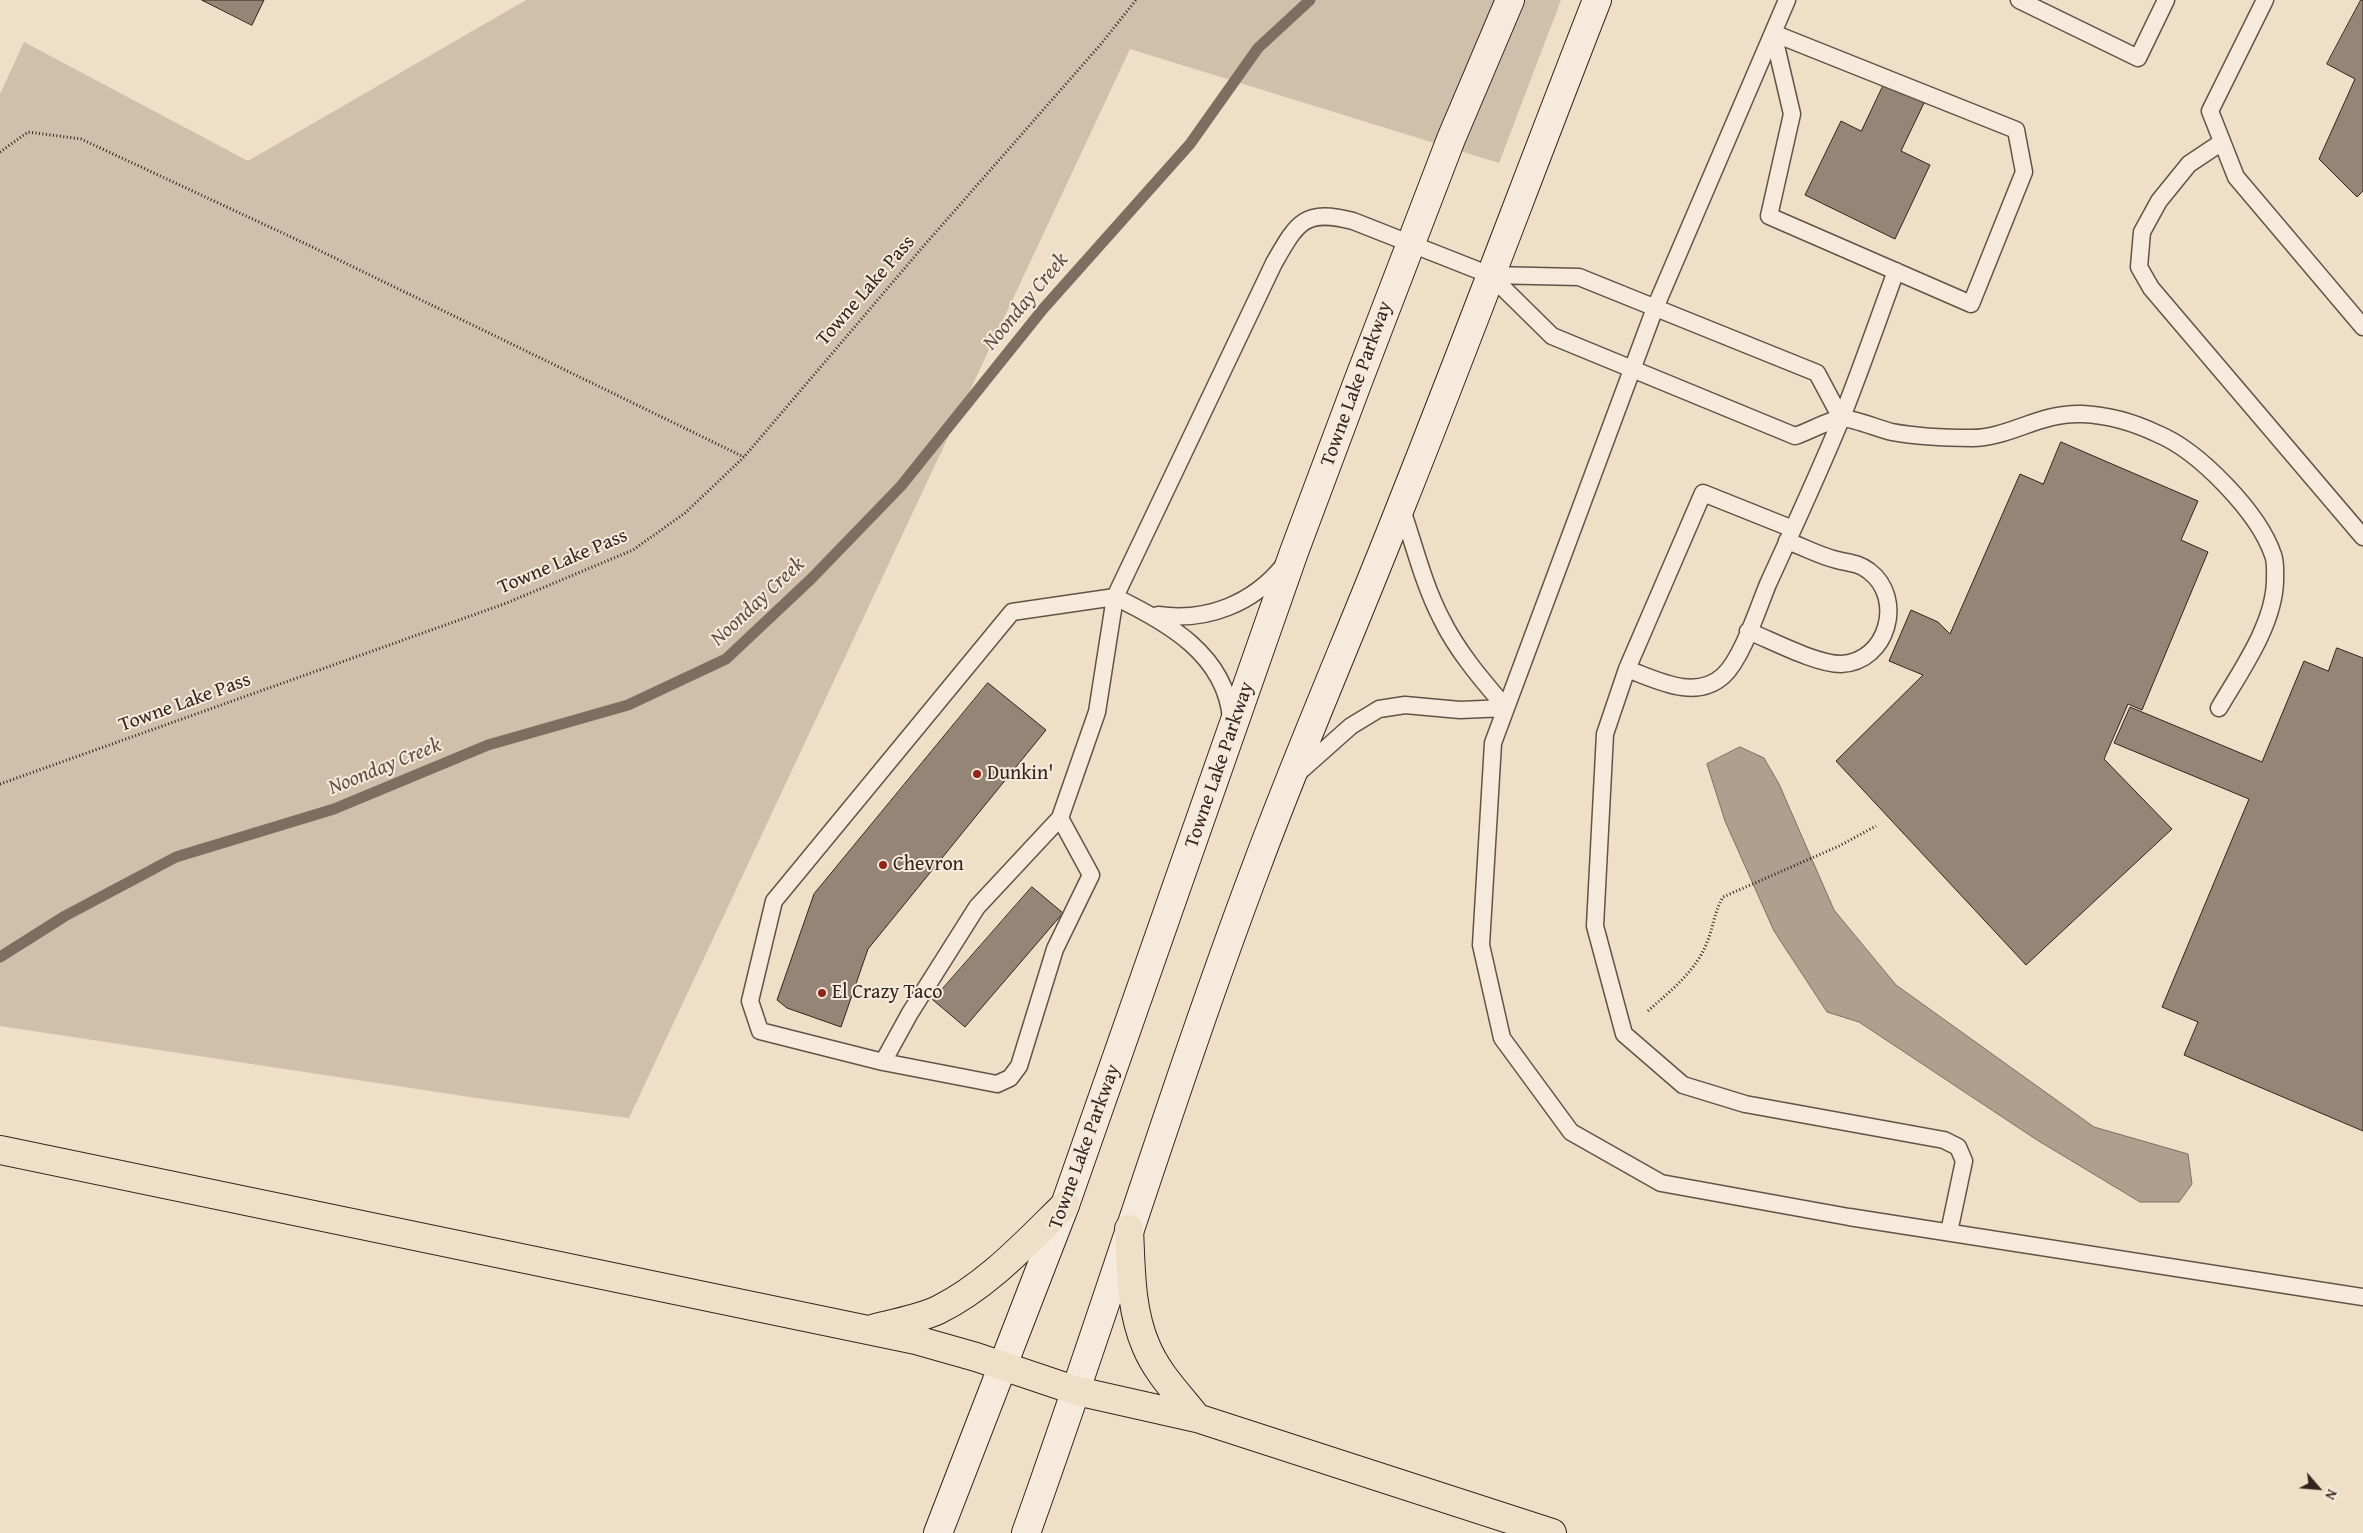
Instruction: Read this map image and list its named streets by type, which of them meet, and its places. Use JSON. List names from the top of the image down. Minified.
{"streets":{"main road":["Towne Lake Parkway"],"path":["Towne Lake Pass"]},"water":["Noonday Creek"],"places":["Dunkin'","Chevron","El Crazy Taco"],"north":"bottom right"}
